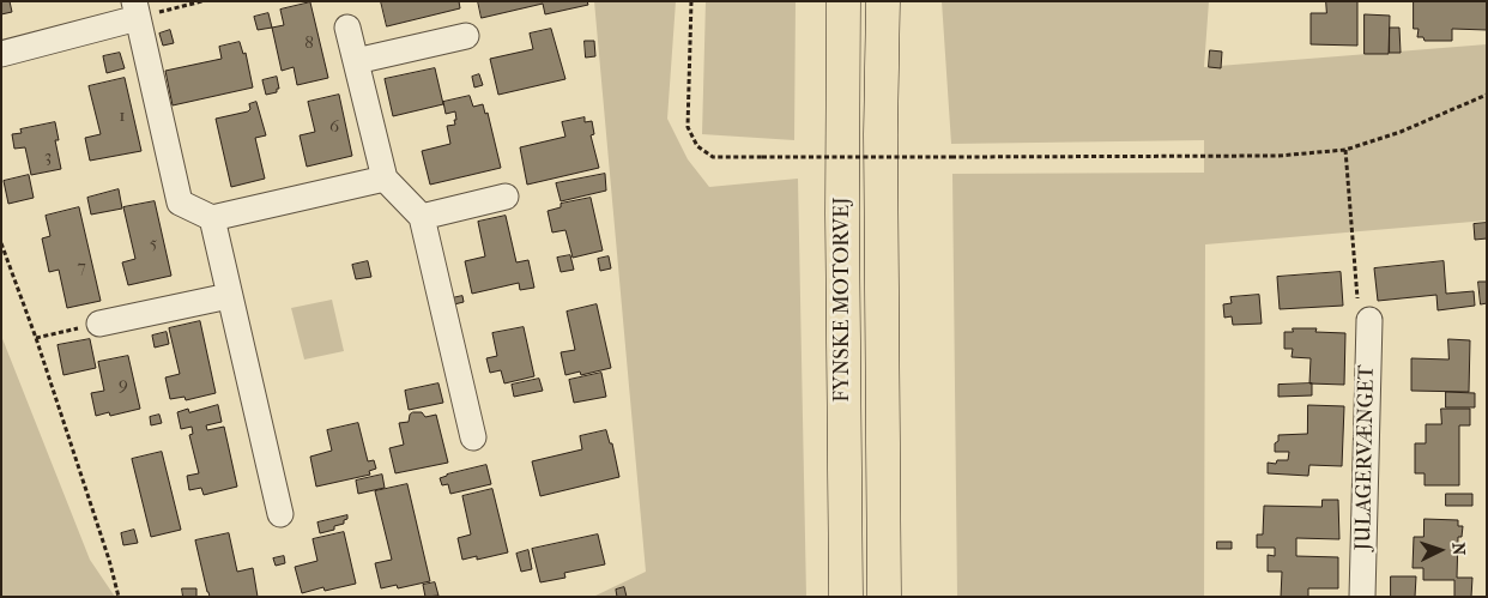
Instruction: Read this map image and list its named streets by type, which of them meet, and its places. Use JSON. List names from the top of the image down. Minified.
{"streets":{"highway":["FYNSKE MOTORVEJ"],"street":["JULAGERVÆNGET"]},"house_numbers":["8","1","6","3","5","7","9"],"north":"right"}
